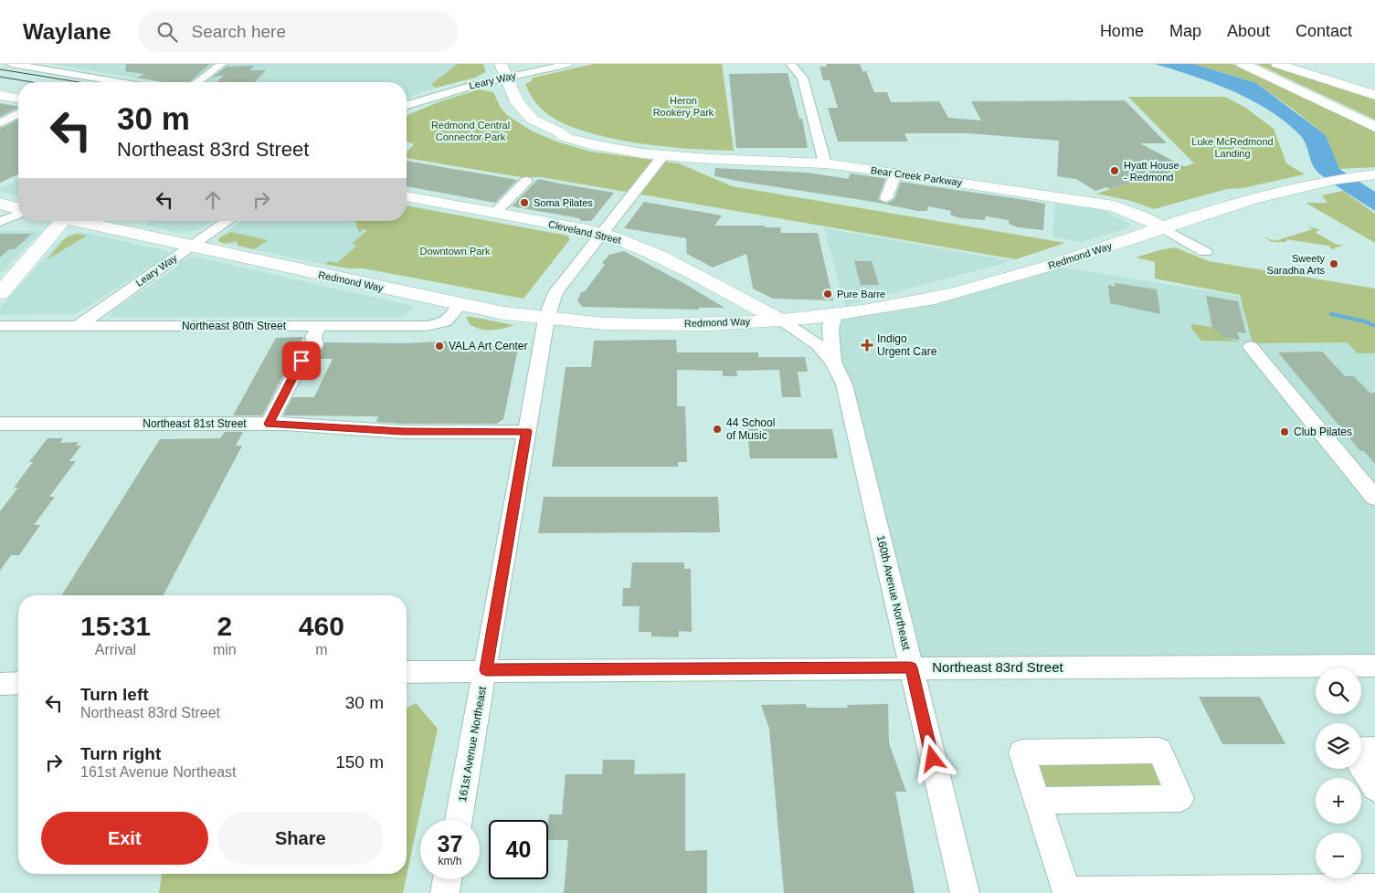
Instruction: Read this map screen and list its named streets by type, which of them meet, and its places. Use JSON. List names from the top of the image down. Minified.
{"streets":{"main road":["Bear Creek Parkway","Cleveland Street","Redmond Way"],"street":["Leary Way","Northeast 80th Street","Northeast 81st Street","160th Avenue Northeast","Northeast 83rd Street","161st Avenue Northeast"]},"crossings":[["Leary Way","Bear Creek Parkway"],["Leary Way","Redmond Way"],["Leary Way","Northeast 80th Street"],["Bear Creek Parkway","Redmond Way"],["Bear Creek Parkway","161st Avenue Northeast"],["Cleveland Street","Redmond Way"],["Cleveland Street","160th Avenue Northeast"],["Cleveland Street","161st Avenue Northeast"],["Redmond Way","Northeast 80th Street"],["Redmond Way","160th Avenue Northeast"],["Redmond Way","161st Avenue Northeast"],["Northeast 81st Street","161st Avenue Northeast"],["160th Avenue Northeast","Northeast 83rd Street"],["Northeast 83rd Street","161st Avenue Northeast"]],"parks":["Heron Rookery Park","Redmond Central Connector Park","Luke McRedmond Landing","Downtown Park"],"places":{"other":["Hyatt House - Redmond","Soma Pilates","Sweety Saradha Arts","Pure Barre","VALA Art Center","44 School of Music","Club Pilates"],"health":["Indigo Urgent Care"]},"page":{"header":"Waylane","search":"Search here","nav":["Home","Map","About","Contact"],"turn":["30 m","Northeast 83rd Street"],"eta":["15:31","Arrival","2","min","460","m"],"map_buttons":["+","−"],"list":[{"name":"Turn left","note":"Northeast 83rd Street","value":"30 m"},{"name":"Turn right","note":"161st Avenue Northeast","value":"150 m"}],"buttons":["Exit","Share"],"speed":"37 km/h","limit":"40"}}
